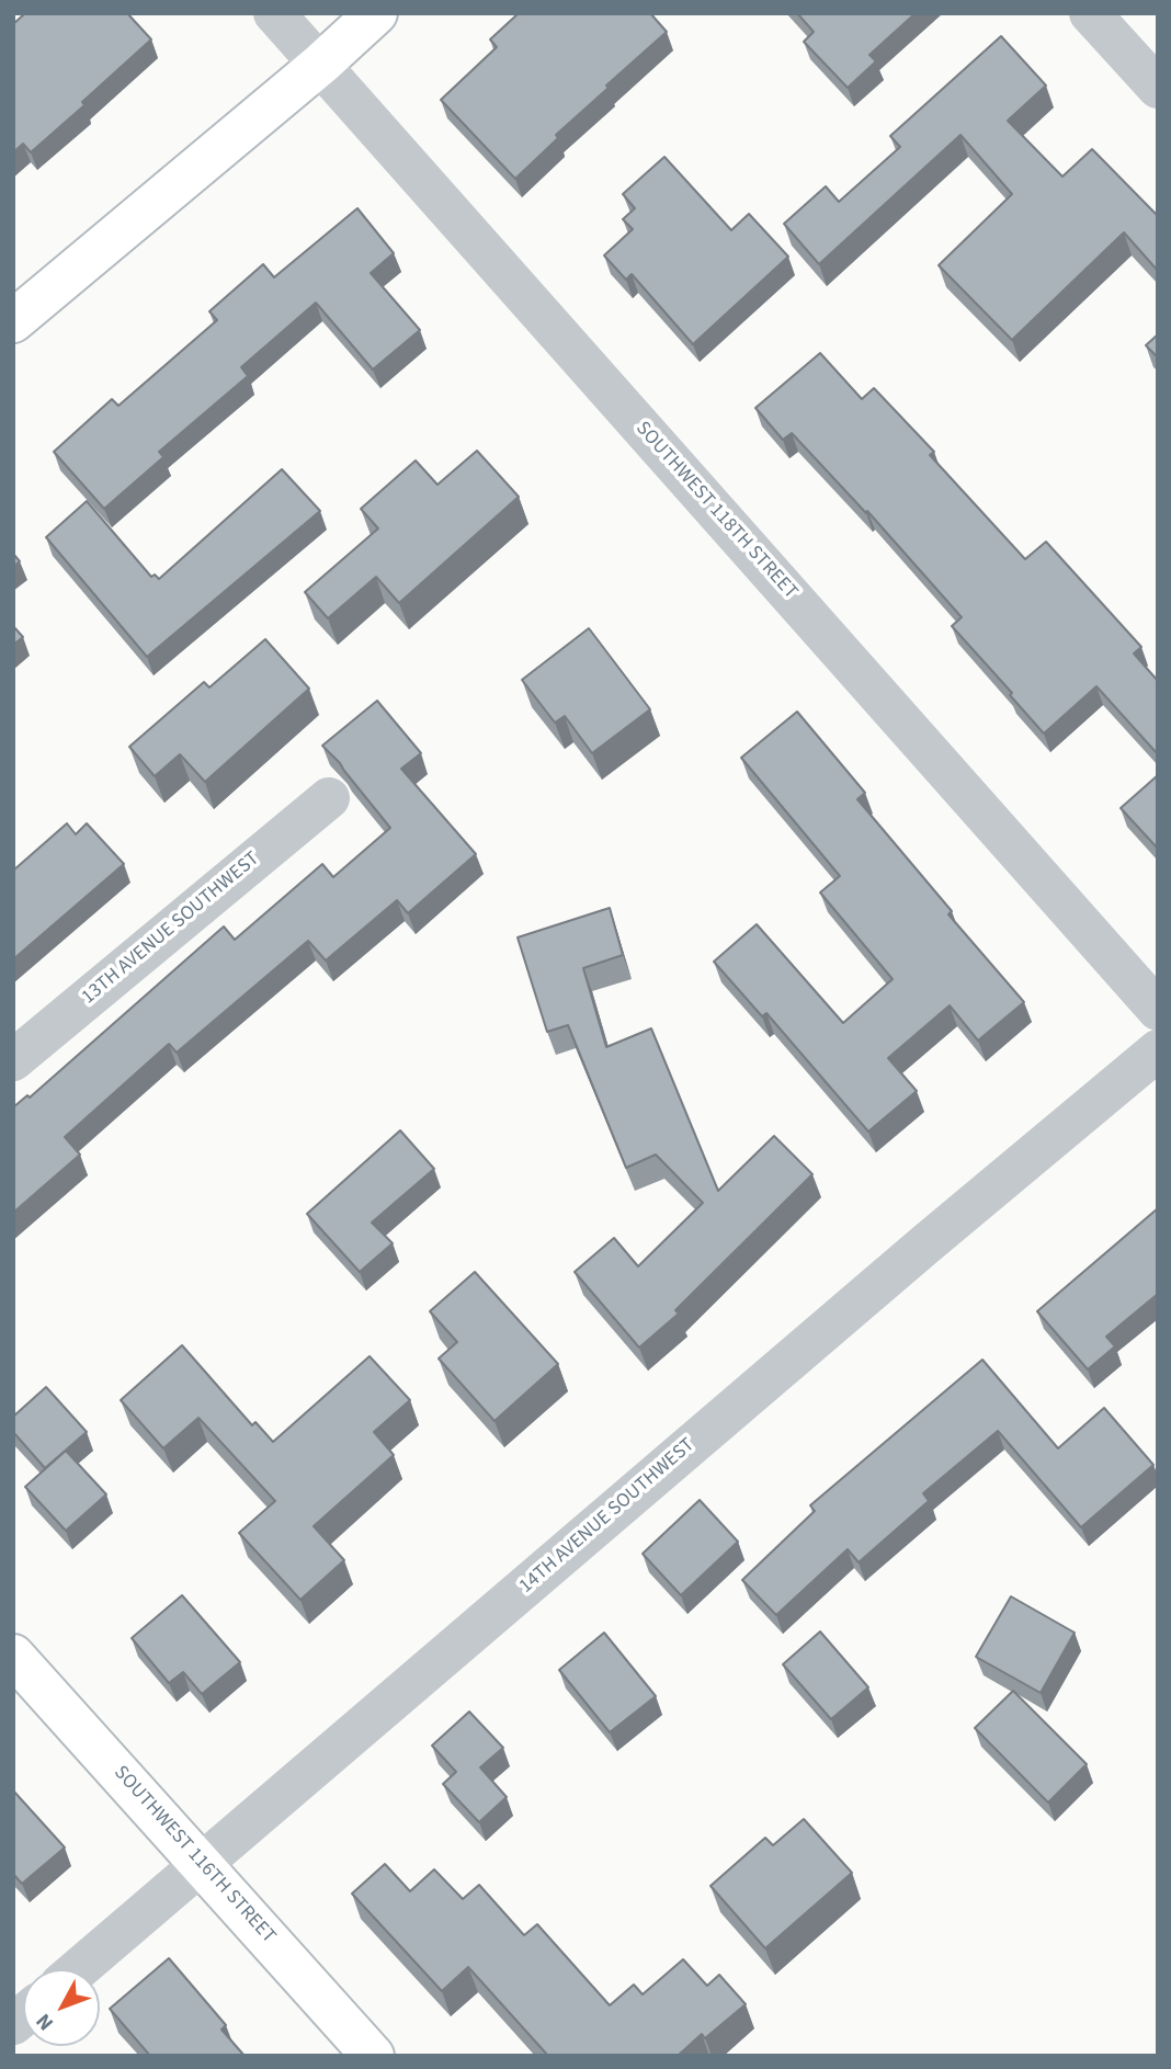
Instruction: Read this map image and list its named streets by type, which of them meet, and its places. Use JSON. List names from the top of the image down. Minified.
{"streets":{"street":["SOUTHWEST 118TH STREET","13TH AVENUE SOUTHWEST","14TH AVENUE SOUTHWEST","SOUTHWEST 116TH STREET"]},"crossings":[["14TH AVENUE SOUTHWEST","SOUTHWEST 116TH STREET"]],"north":"bottom left"}
